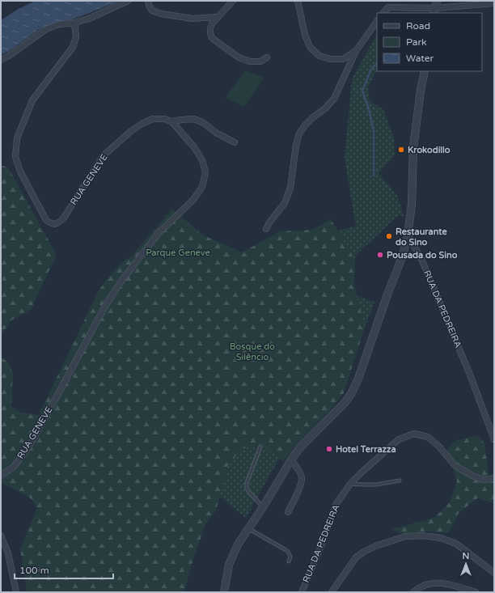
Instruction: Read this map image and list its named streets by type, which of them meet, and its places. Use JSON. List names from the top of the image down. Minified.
{"streets":{"street":["RUA GENEVE","RUA DA PEDREIRA"]},"parks":["Parque Geneve","Bosque do Silêncio"],"places":["Krokodillo","Restaurante do Sino","Pousada do Sino","Hotel Terrazza"],"legend":["Road","Park","Water"],"scale_bar":"100 m","north":"top"}
